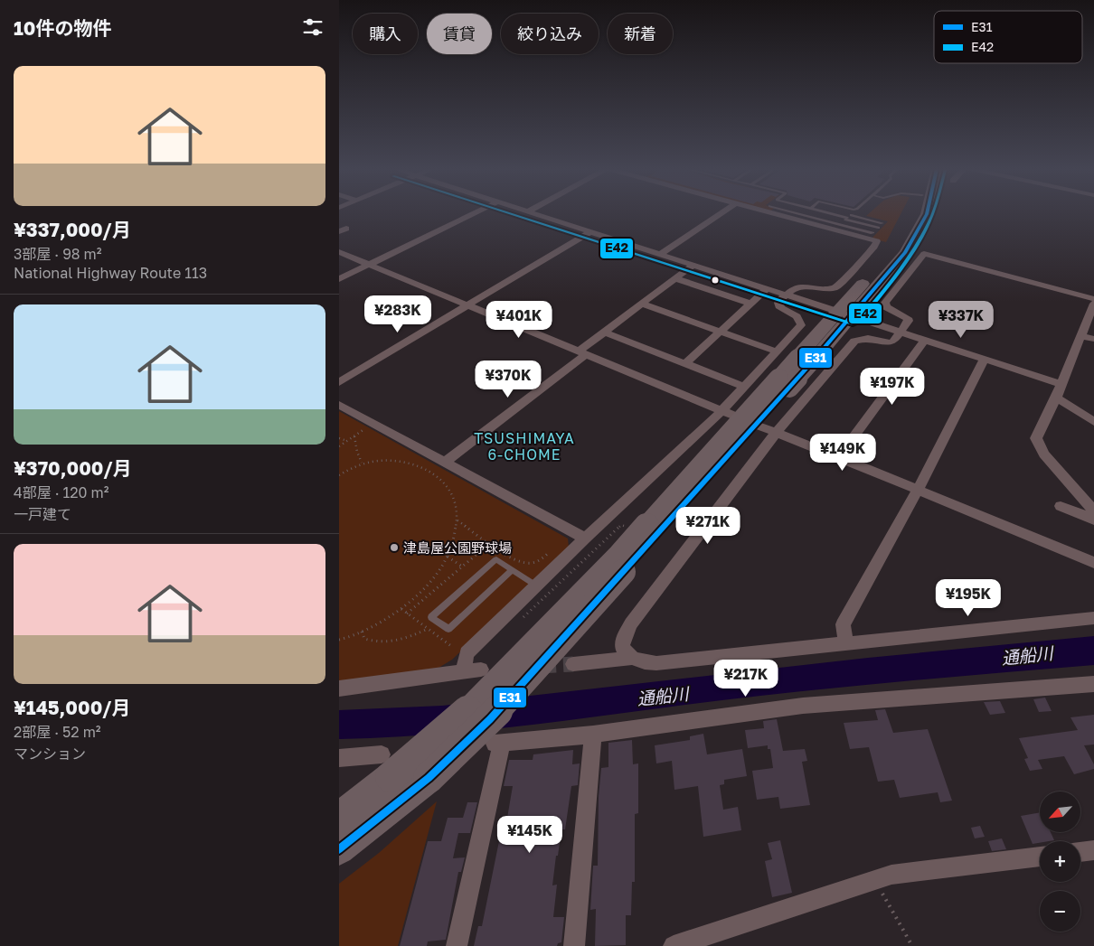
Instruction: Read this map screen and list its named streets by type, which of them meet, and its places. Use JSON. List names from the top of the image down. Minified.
{"districts":["TSUSHIMAYA 6-CHOME"],"water":["通船川"],"places":["津島屋公園野球場"],"lines":["transit line E31","transit line E42"],"legend":["E31","E42"],"north":"bottom left","page":{"heading":"10件の物件","chip":["購入","賃貸","絞り込み","新着"],"list":[{"name":"¥337,000/月","note":"3部屋 · 98 m² · National Highway Route 113"},{"name":"¥370,000/月","note":"4部屋 · 120 m² · 一戸建て"},{"name":"¥145,000/月","note":"2部屋 · 52 m² · マンション"}],"price":["¥283K","¥401K","¥337K","¥370K","¥197K","¥149K","¥271K","¥195K","¥217K","¥145K"],"map_buttons":["+","−"]}}
